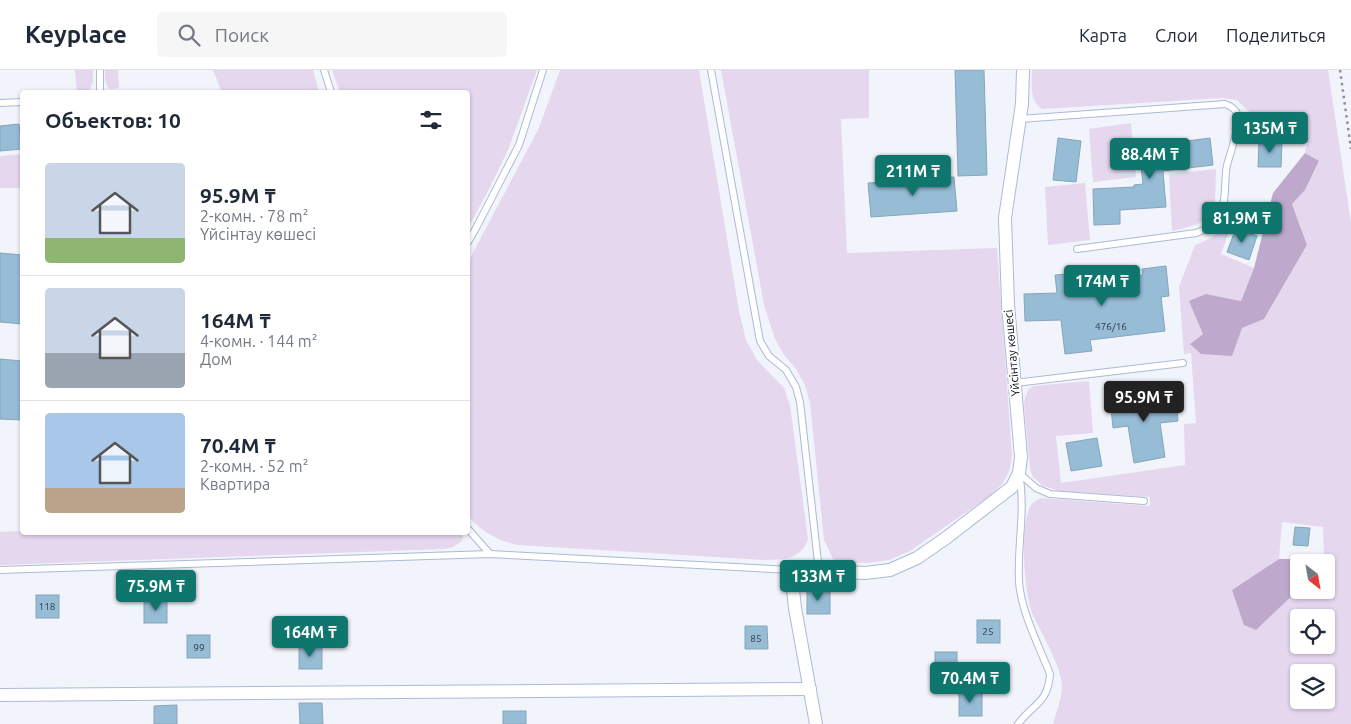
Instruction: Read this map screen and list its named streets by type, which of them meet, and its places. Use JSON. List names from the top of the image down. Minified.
{"streets":{"street":["Үйсінтау көшесі"]},"house_numbers":["476/16","118","25","85","99"],"north":"bottom right","page":{"header":"Keyplace","search":"Поиск","nav":["Карта","Слои","Поделиться"],"heading":"Объектов: 10","price":["135M ₸","88.4M ₸","211M ₸","81.9M ₸","174M ₸","95.9M ₸","133M ₸","75.9M ₸","164M ₸","70.4M ₸"],"list":[{"name":"95.9M ₸","note":"2-комн. · 78 m² · Үйсінтау көшесі"},{"name":"164M ₸","note":"4-комн. · 144 m² · Дом"},{"name":"70.4M ₸","note":"2-комн. · 52 m² · Квартира"}]}}
